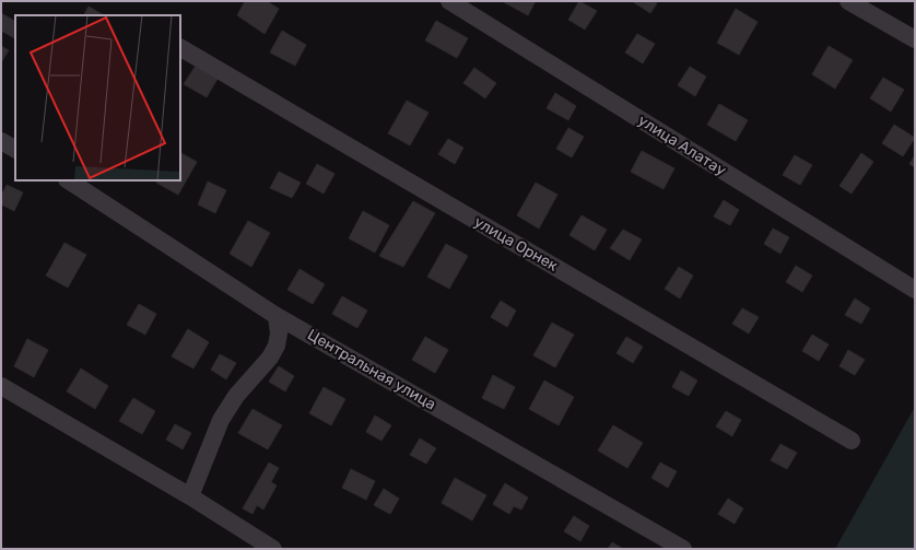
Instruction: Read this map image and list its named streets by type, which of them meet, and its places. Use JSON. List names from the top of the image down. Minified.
{"streets":{"street":["улица Алатау","улица Орнек","Центральная улица"]}}
